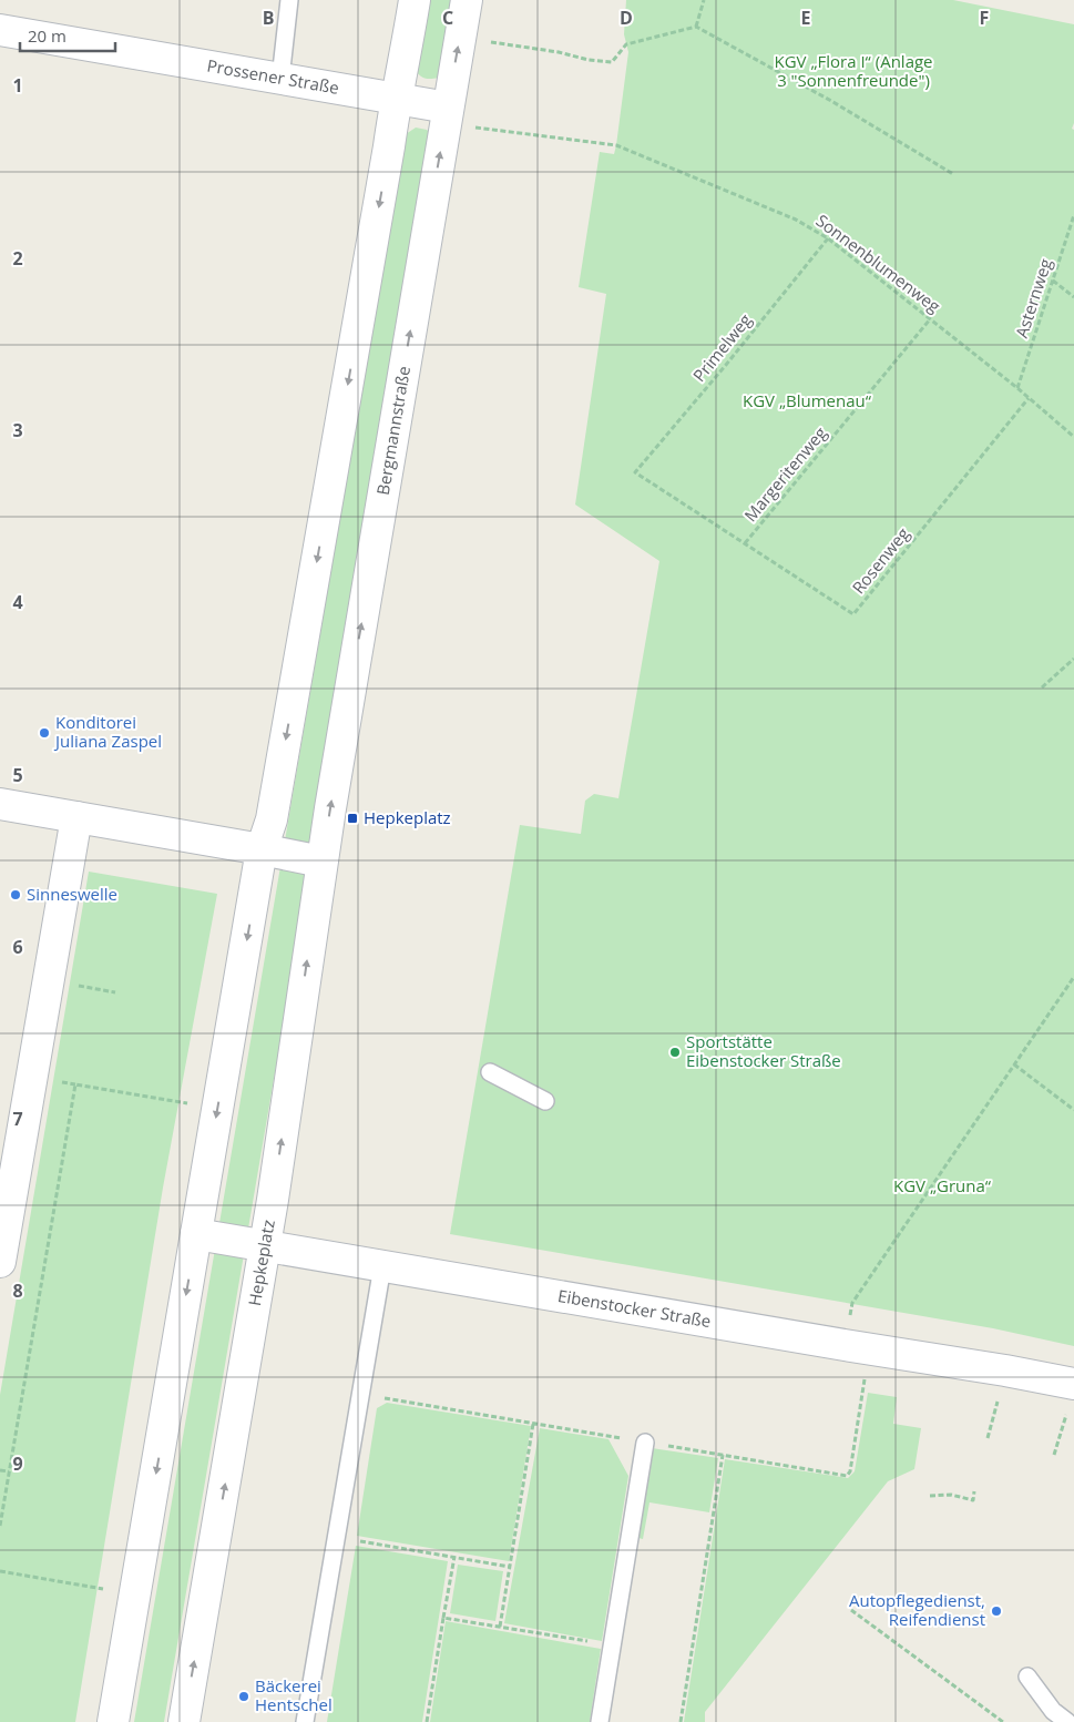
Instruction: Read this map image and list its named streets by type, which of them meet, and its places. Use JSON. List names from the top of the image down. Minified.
{"streets":{"street":["Prossener Straße","Bergmannstraße","Hepkeplatz","Eibenstocker Straße"],"path":["Sonnenblumenweg","Asternweg","Primelweg","Margeritenweg","Rosenweg"]},"crossings":[["Prossener Straße","Sonnenblumenweg"],["Prossener Straße","Bergmannstraße"],["Sonnenblumenweg","Asternweg"],["Sonnenblumenweg","Primelweg"],["Sonnenblumenweg","Bergmannstraße"],["Sonnenblumenweg","Margeritenweg"],["Sonnenblumenweg","Rosenweg"],["Primelweg","Rosenweg"],["Bergmannstraße","Hepkeplatz"],["Margeritenweg","Rosenweg"],["Hepkeplatz","Eibenstocker Straße"]],"parks":["KGV „Flora I“ (Anlage 3 \"Sonnenfreunde\")","KGV „Blumenau“","KGV „Gruna“"],"places":{"other":["Konditorei Juliana Zaspel","Sinneswelle","Sportstätte Eibenstocker Straße","Autopflegedienst, Reifendienst","Bäckerei Hentschel"],"transit":["Hepkeplatz"]},"scale_bar":"20 m","grid":{"columns":["B","C","D","E","F"],"rows":["1","2","3","4","5","6","7","8","9"]}}
